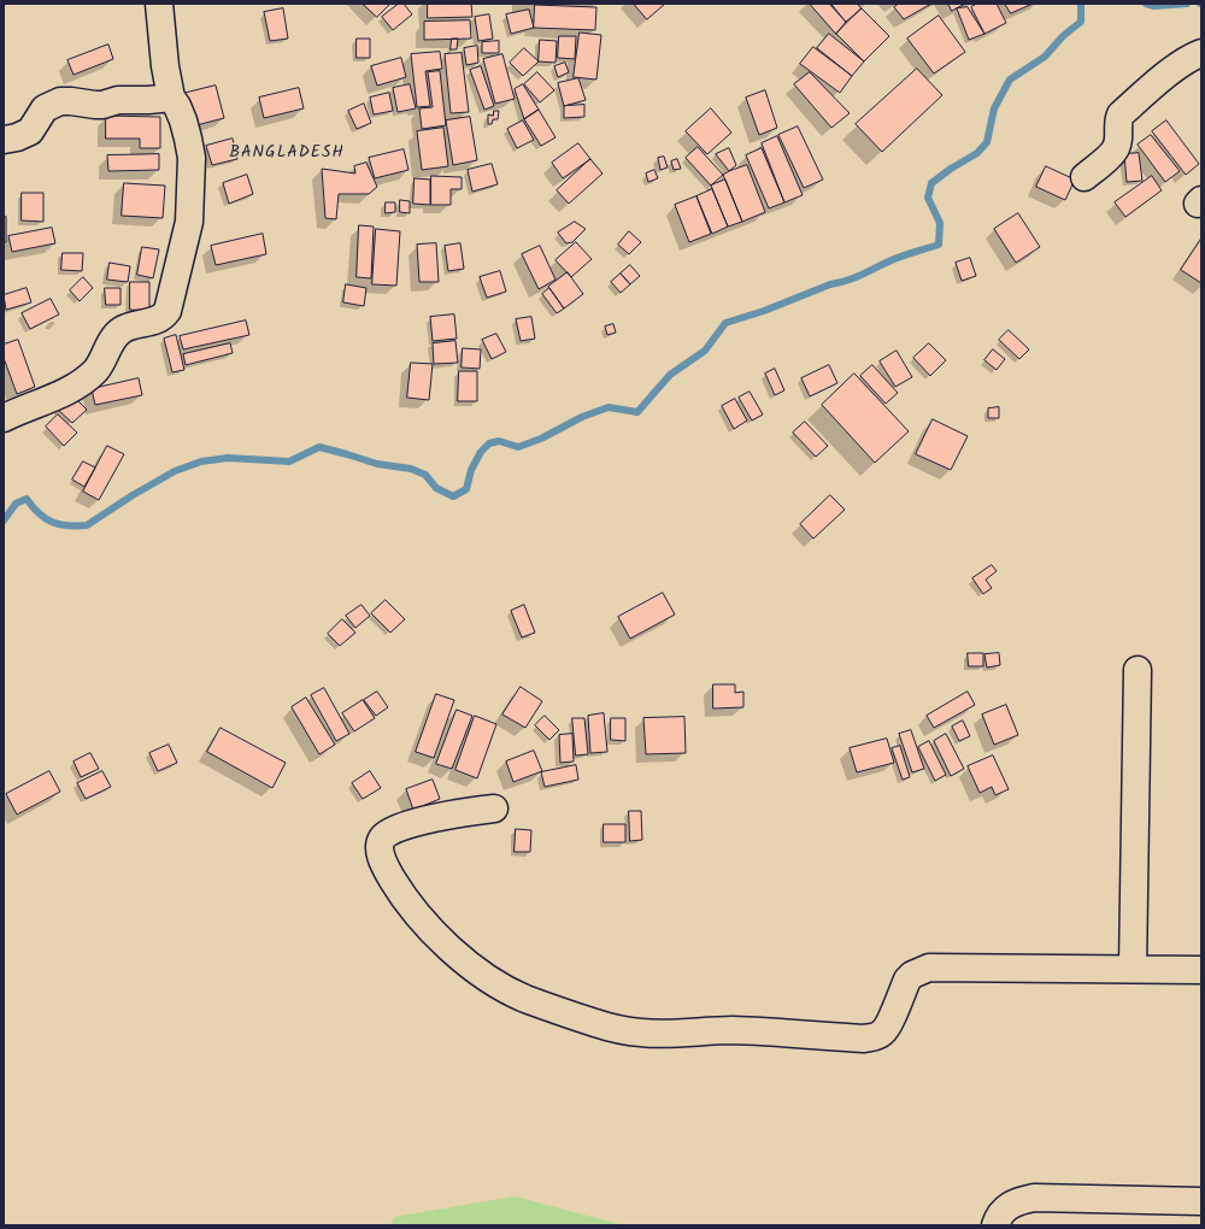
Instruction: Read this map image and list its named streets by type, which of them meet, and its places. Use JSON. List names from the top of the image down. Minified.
{"districts":["BANGLADESH"]}
